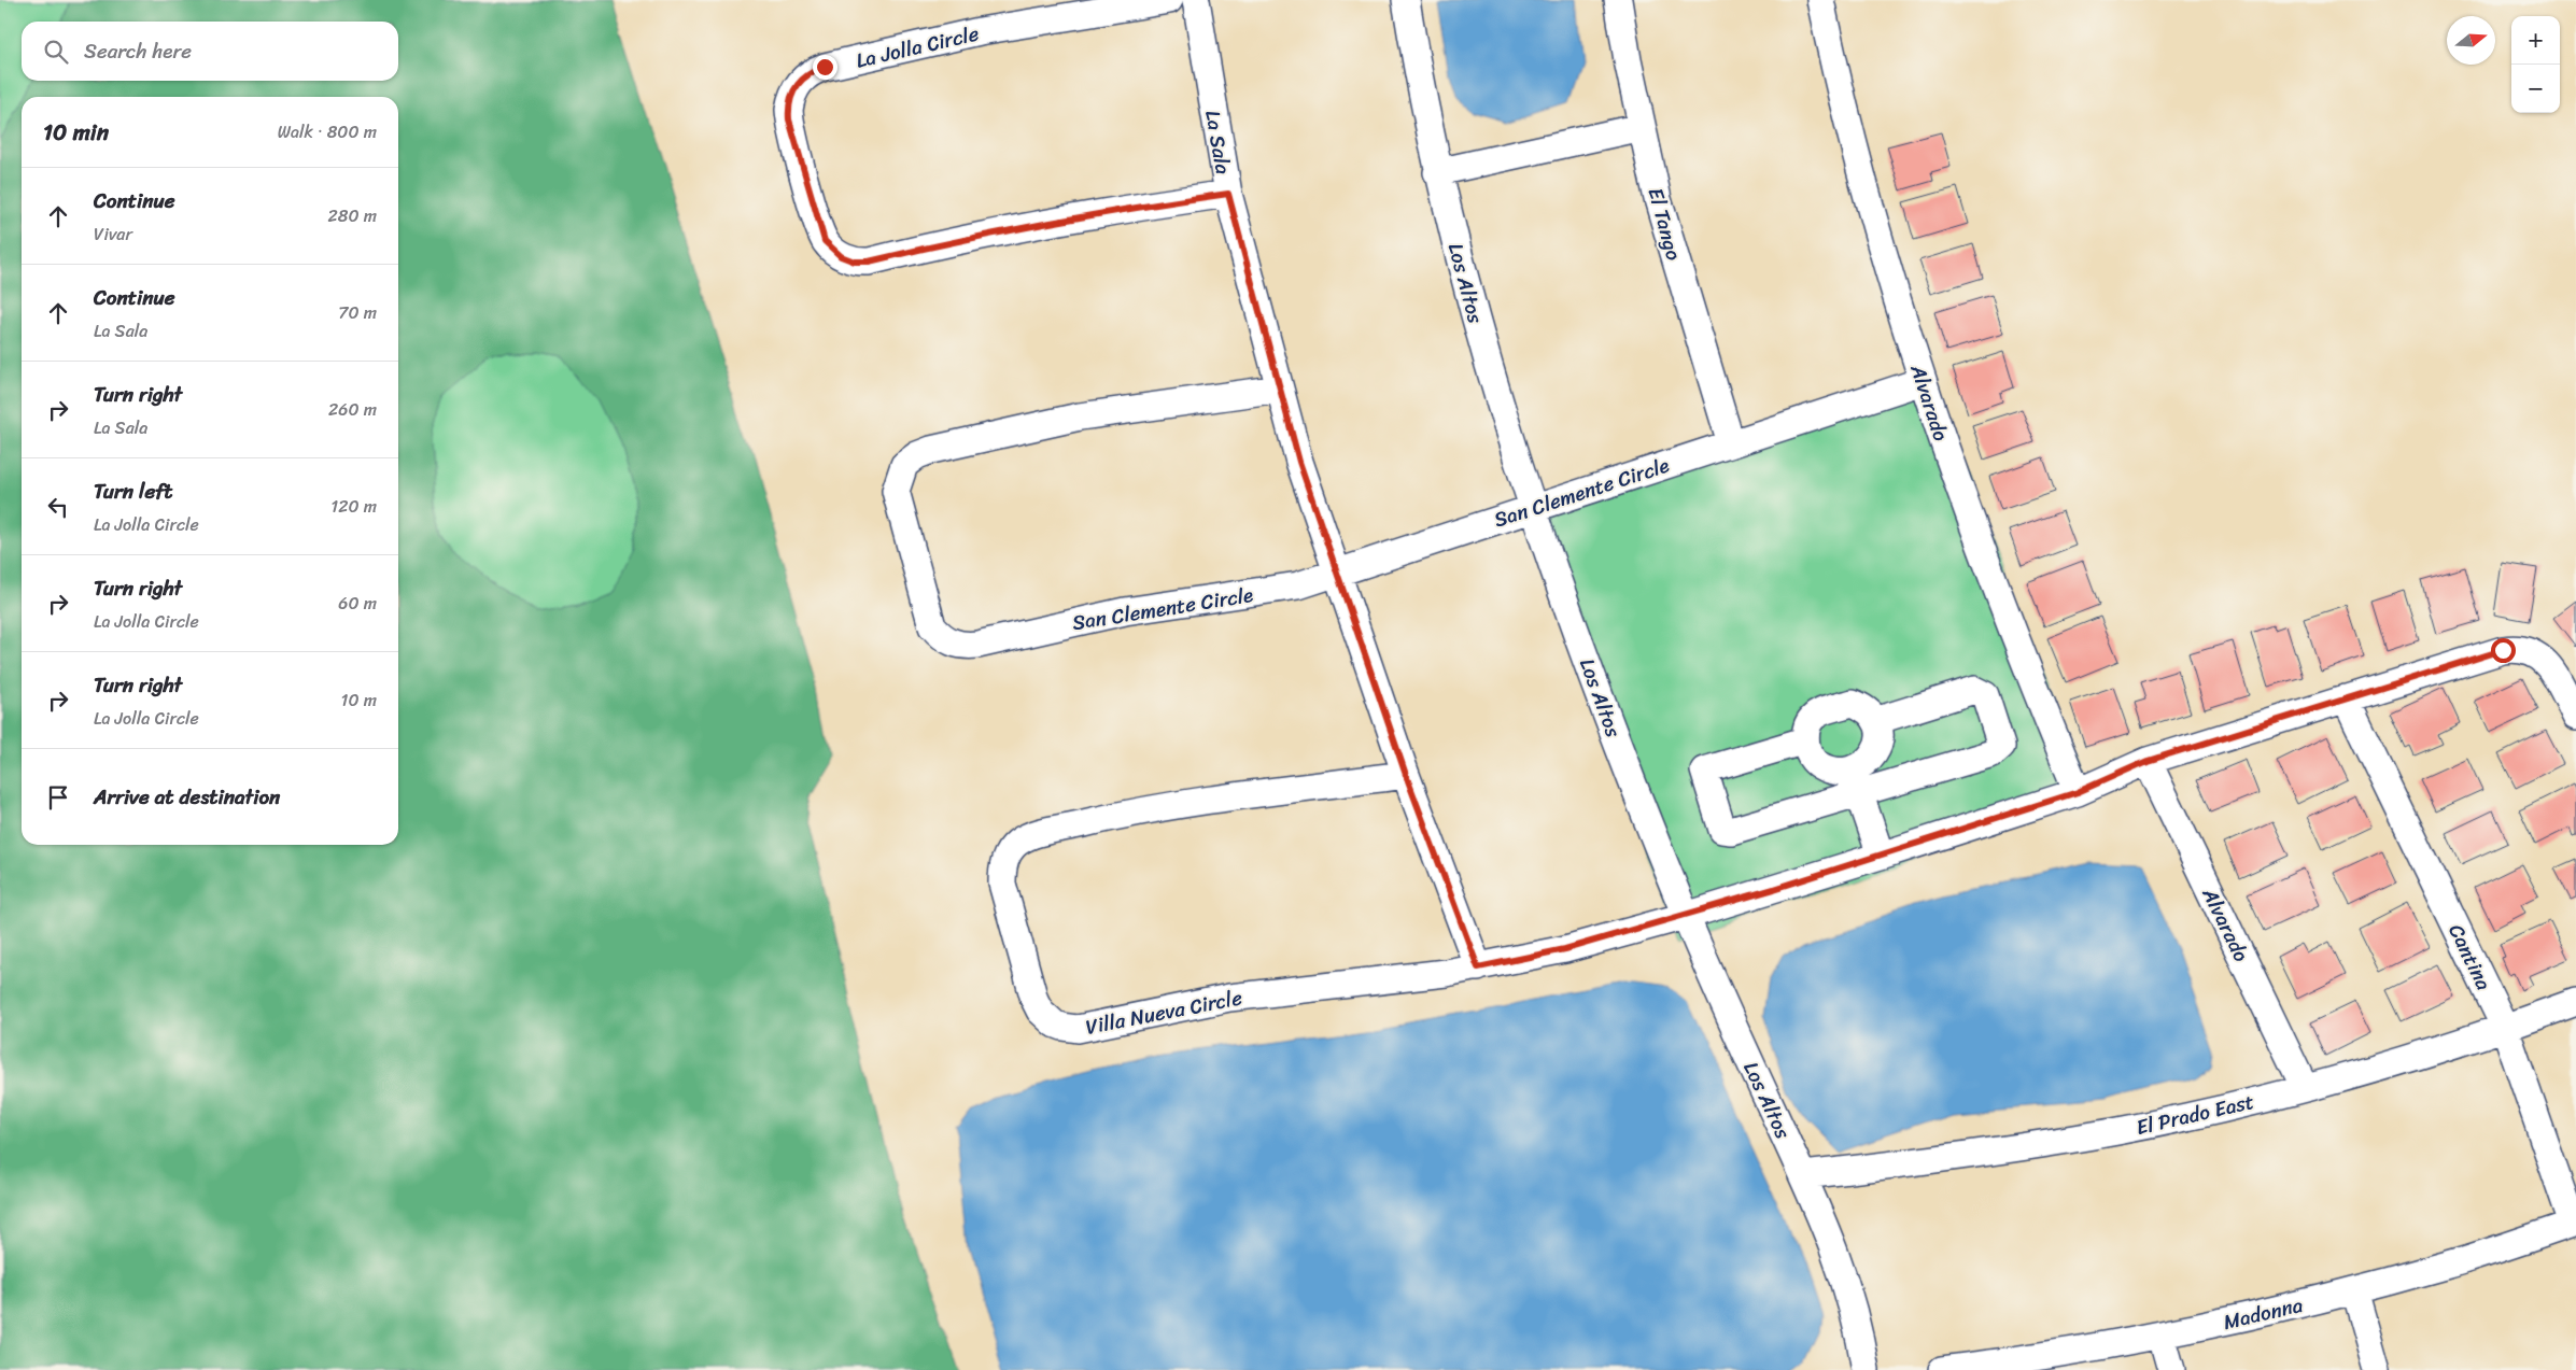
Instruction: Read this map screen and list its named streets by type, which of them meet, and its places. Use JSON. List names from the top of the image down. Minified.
{"streets":{"street":["La Jolla Circle","La Sala","El Tango","Los Altos","Alvarado","San Clemente Circle","Cantina","Villa Nueva Circle","El Prado East","Madonna"]},"crossings":[["La Jolla Circle","La Sala"],["La Sala","San Clemente Circle"],["La Sala","Villa Nueva Circle"],["El Tango","San Clemente Circle"],["Los Altos","San Clemente Circle"],["Los Altos","El Prado East"],["Alvarado","San Clemente Circle"],["Alvarado","El Prado East"],["Cantina","El Prado East"],["Cantina","Madonna"]],"north":"right","page":{"map_buttons":["+","−"],"search":"Search here","heading":["10 min","Walk · 800 m"],"list":[["Continue","Vivar","280 m"],["Continue","La Sala","70 m"],["Turn right","La Sala","260 m"],["Turn left","La Jolla Circle","120 m"],["Turn right","La Jolla Circle","60 m"],["Turn right","La Jolla Circle","10 m"],"Arrive at destination"]}}
